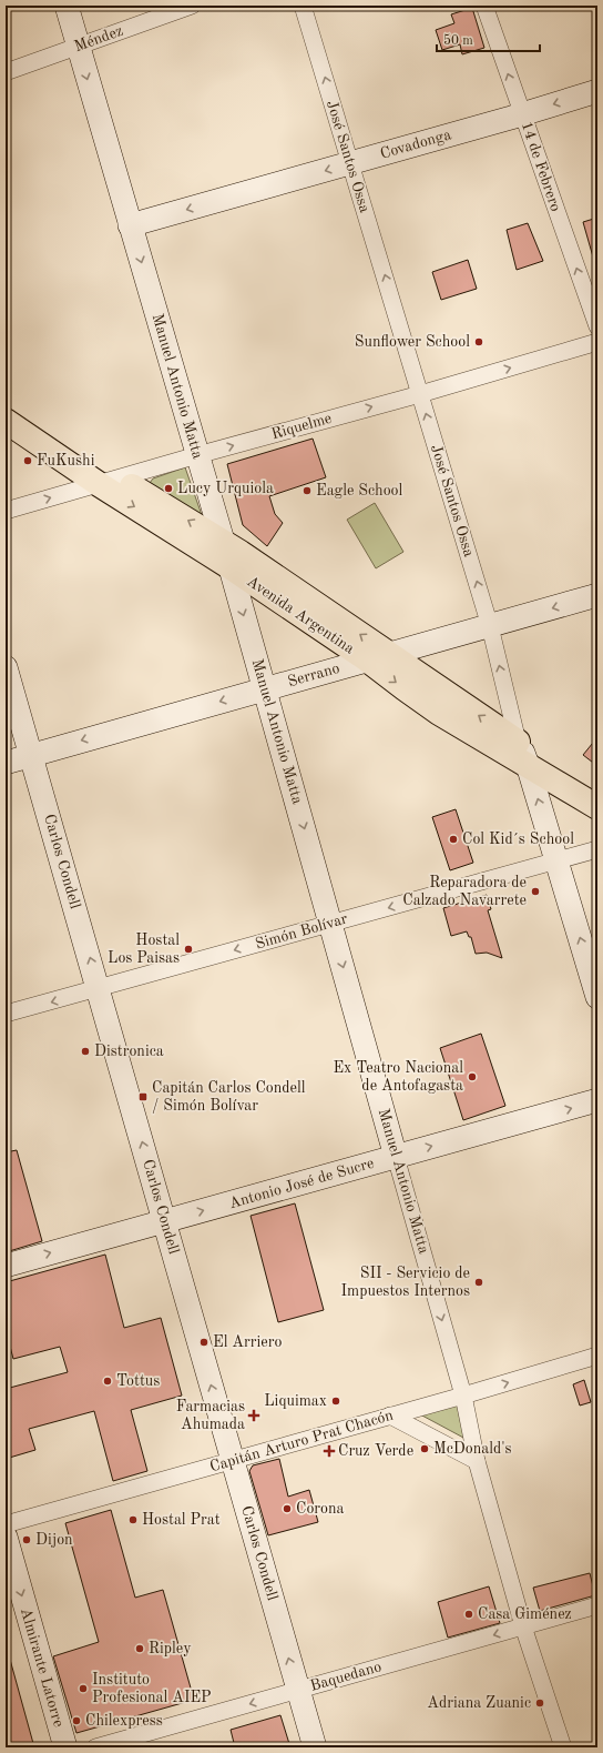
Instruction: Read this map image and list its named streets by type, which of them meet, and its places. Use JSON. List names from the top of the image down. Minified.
{"streets":{"main road":["Avenida Argentina"],"street":["Méndez","Covadonga","José Santos Ossa","14 de Febrero","Manuel Antonio Matta","Riquelme","Serrano","Carlos Condell","Simón Bolívar","Antonio José de Sucre","Capitán Arturo Prat Chacón","Almirante Latorre","Baquedano"]},"crossings":[["Méndez","Manuel Antonio Matta"],["Covadonga","José Santos Ossa"],["Covadonga","14 de Febrero"],["Covadonga","Manuel Antonio Matta"],["José Santos Ossa","Riquelme"],["José Santos Ossa","Avenida Argentina"],["José Santos Ossa","Serrano"],["José Santos Ossa","Simón Bolívar"],["Manuel Antonio Matta","Riquelme"],["Manuel Antonio Matta","Avenida Argentina"],["Manuel Antonio Matta","Serrano"],["Manuel Antonio Matta","Simón Bolívar"],["Manuel Antonio Matta","Antonio José de Sucre"],["Manuel Antonio Matta","Capitán Arturo Prat Chacón"],["Manuel Antonio Matta","Baquedano"],["Riquelme","Avenida Argentina"],["Avenida Argentina","Serrano"],["Serrano","Carlos Condell"],["Carlos Condell","Simón Bolívar"],["Carlos Condell","Antonio José de Sucre"],["Carlos Condell","Capitán Arturo Prat Chacón"],["Carlos Condell","Baquedano"]],"one_way":["Covadonga","José Santos Ossa","14 de Febrero","Manuel Antonio Matta","Riquelme","Serrano","Carlos Condell","Simón Bolívar","Antonio José de Sucre","Almirante Latorre","Baquedano"],"places":{"other":["Sunflower School","FuKushi","Lucy Urquiola","Eagle School","Col Kid´s School","Reparadora de Calzado Navarrete","Hostal Los Paisas","Distronica","Ex Teatro Nacional de Antofagasta","SII - Servicio de Impuestos Internos","El Arriero","Tottus","Liquimax","McDonald's","Corona","Hostal Prat","Dijon","Casa Giménez","Ripley","Instituto Profesional AIEP","Adriana Zuanic","Chilexpress"],"transit":["Capitán Carlos Condell / Simón Bolívar"],"health":["Farmacias Ahumada","Cruz Verde"]},"scale_bar":"50 m"}
